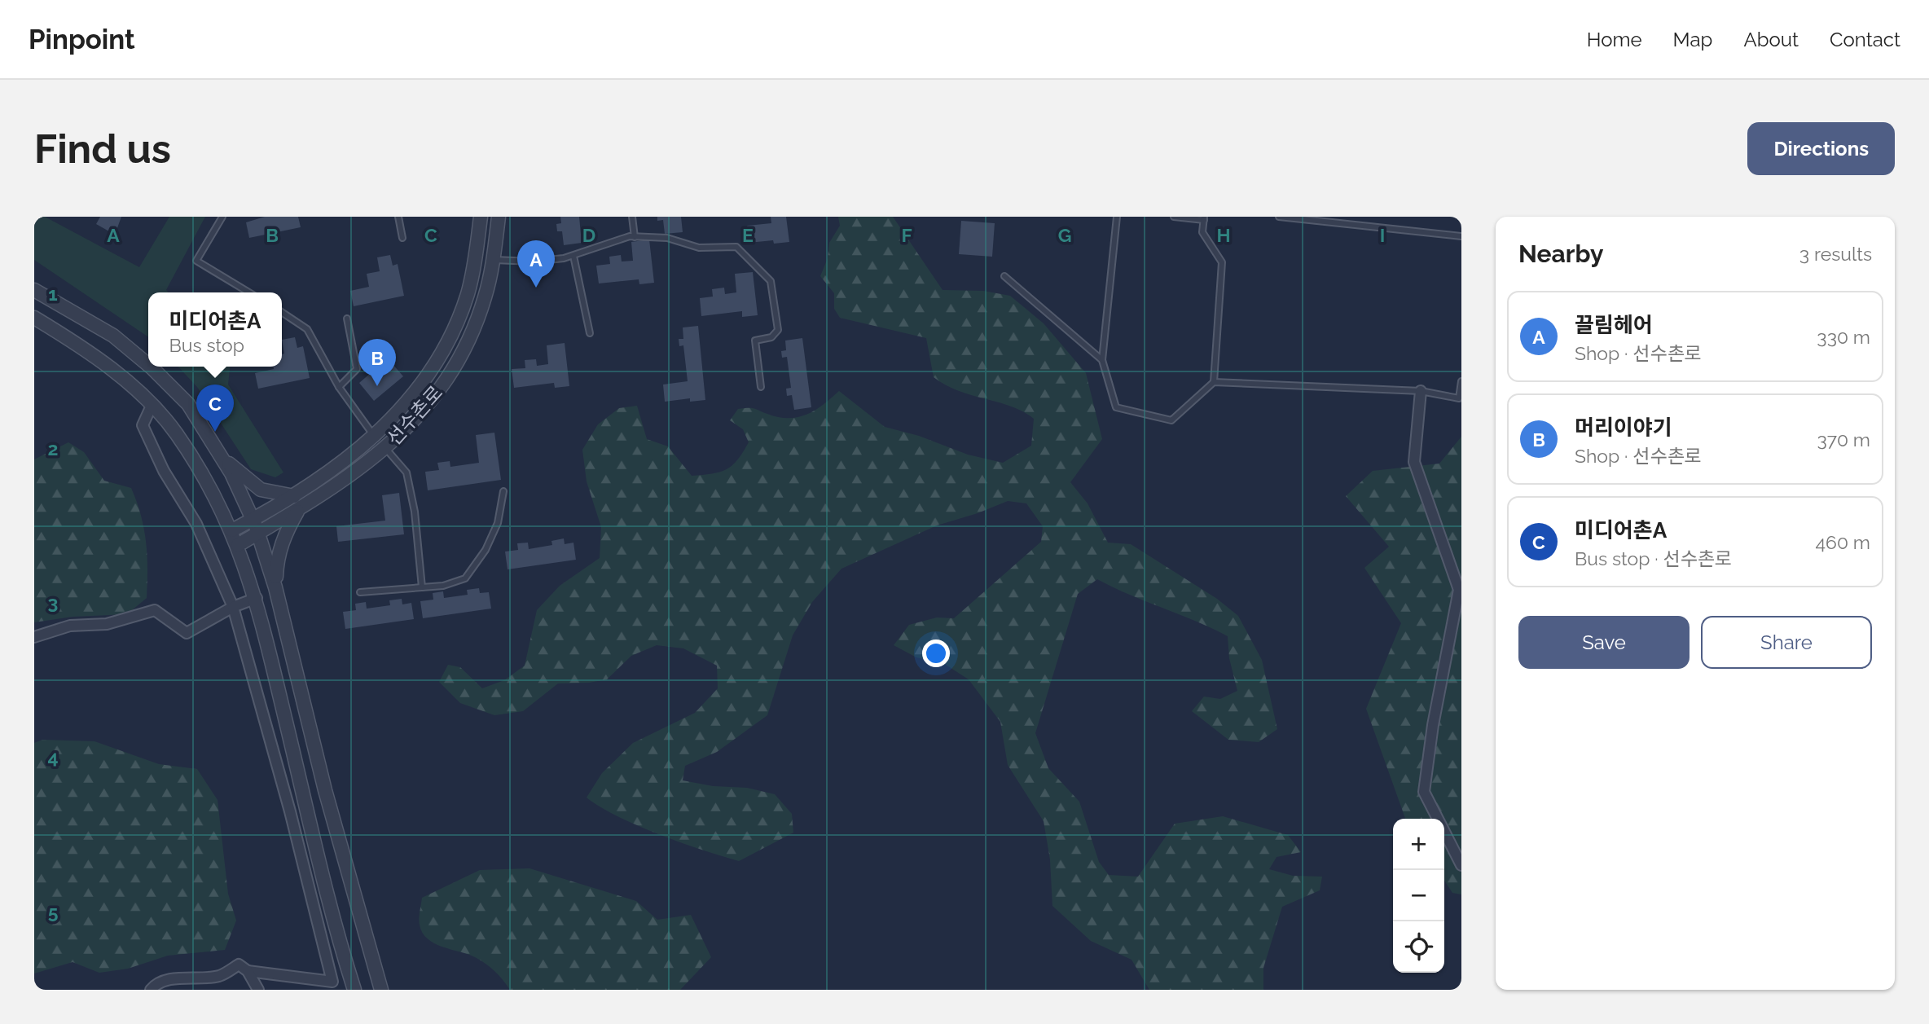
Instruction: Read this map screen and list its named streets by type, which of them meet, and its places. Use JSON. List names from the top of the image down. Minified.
{"streets":{"street":["선수촌로"]},"page":{"header":"Pinpoint","nav":["Home","Map","About","Contact"],"buttons":["Directions",["Save","Share"]],"title":"Find us","heading":["Nearby","3 results"],"pins":["A","B","C"],"list":[{"mark":"A","name":"끌림헤어","note":"Shop · 선수촌로","value":"330 m"},{"mark":"B","name":"머리이야기","note":"Shop · 선수촌로","value":"370 m"},{"mark":"C","name":"미디어촌A","note":"Bus stop · 선수촌로","value":"460 m"}],"popup":["미디어촌A","Bus stop"],"map_buttons":["+","−"]},"grid":{"columns":["A","B","C","D","E","F","G","H","I"],"rows":["1","2","3","4","5"]}}
